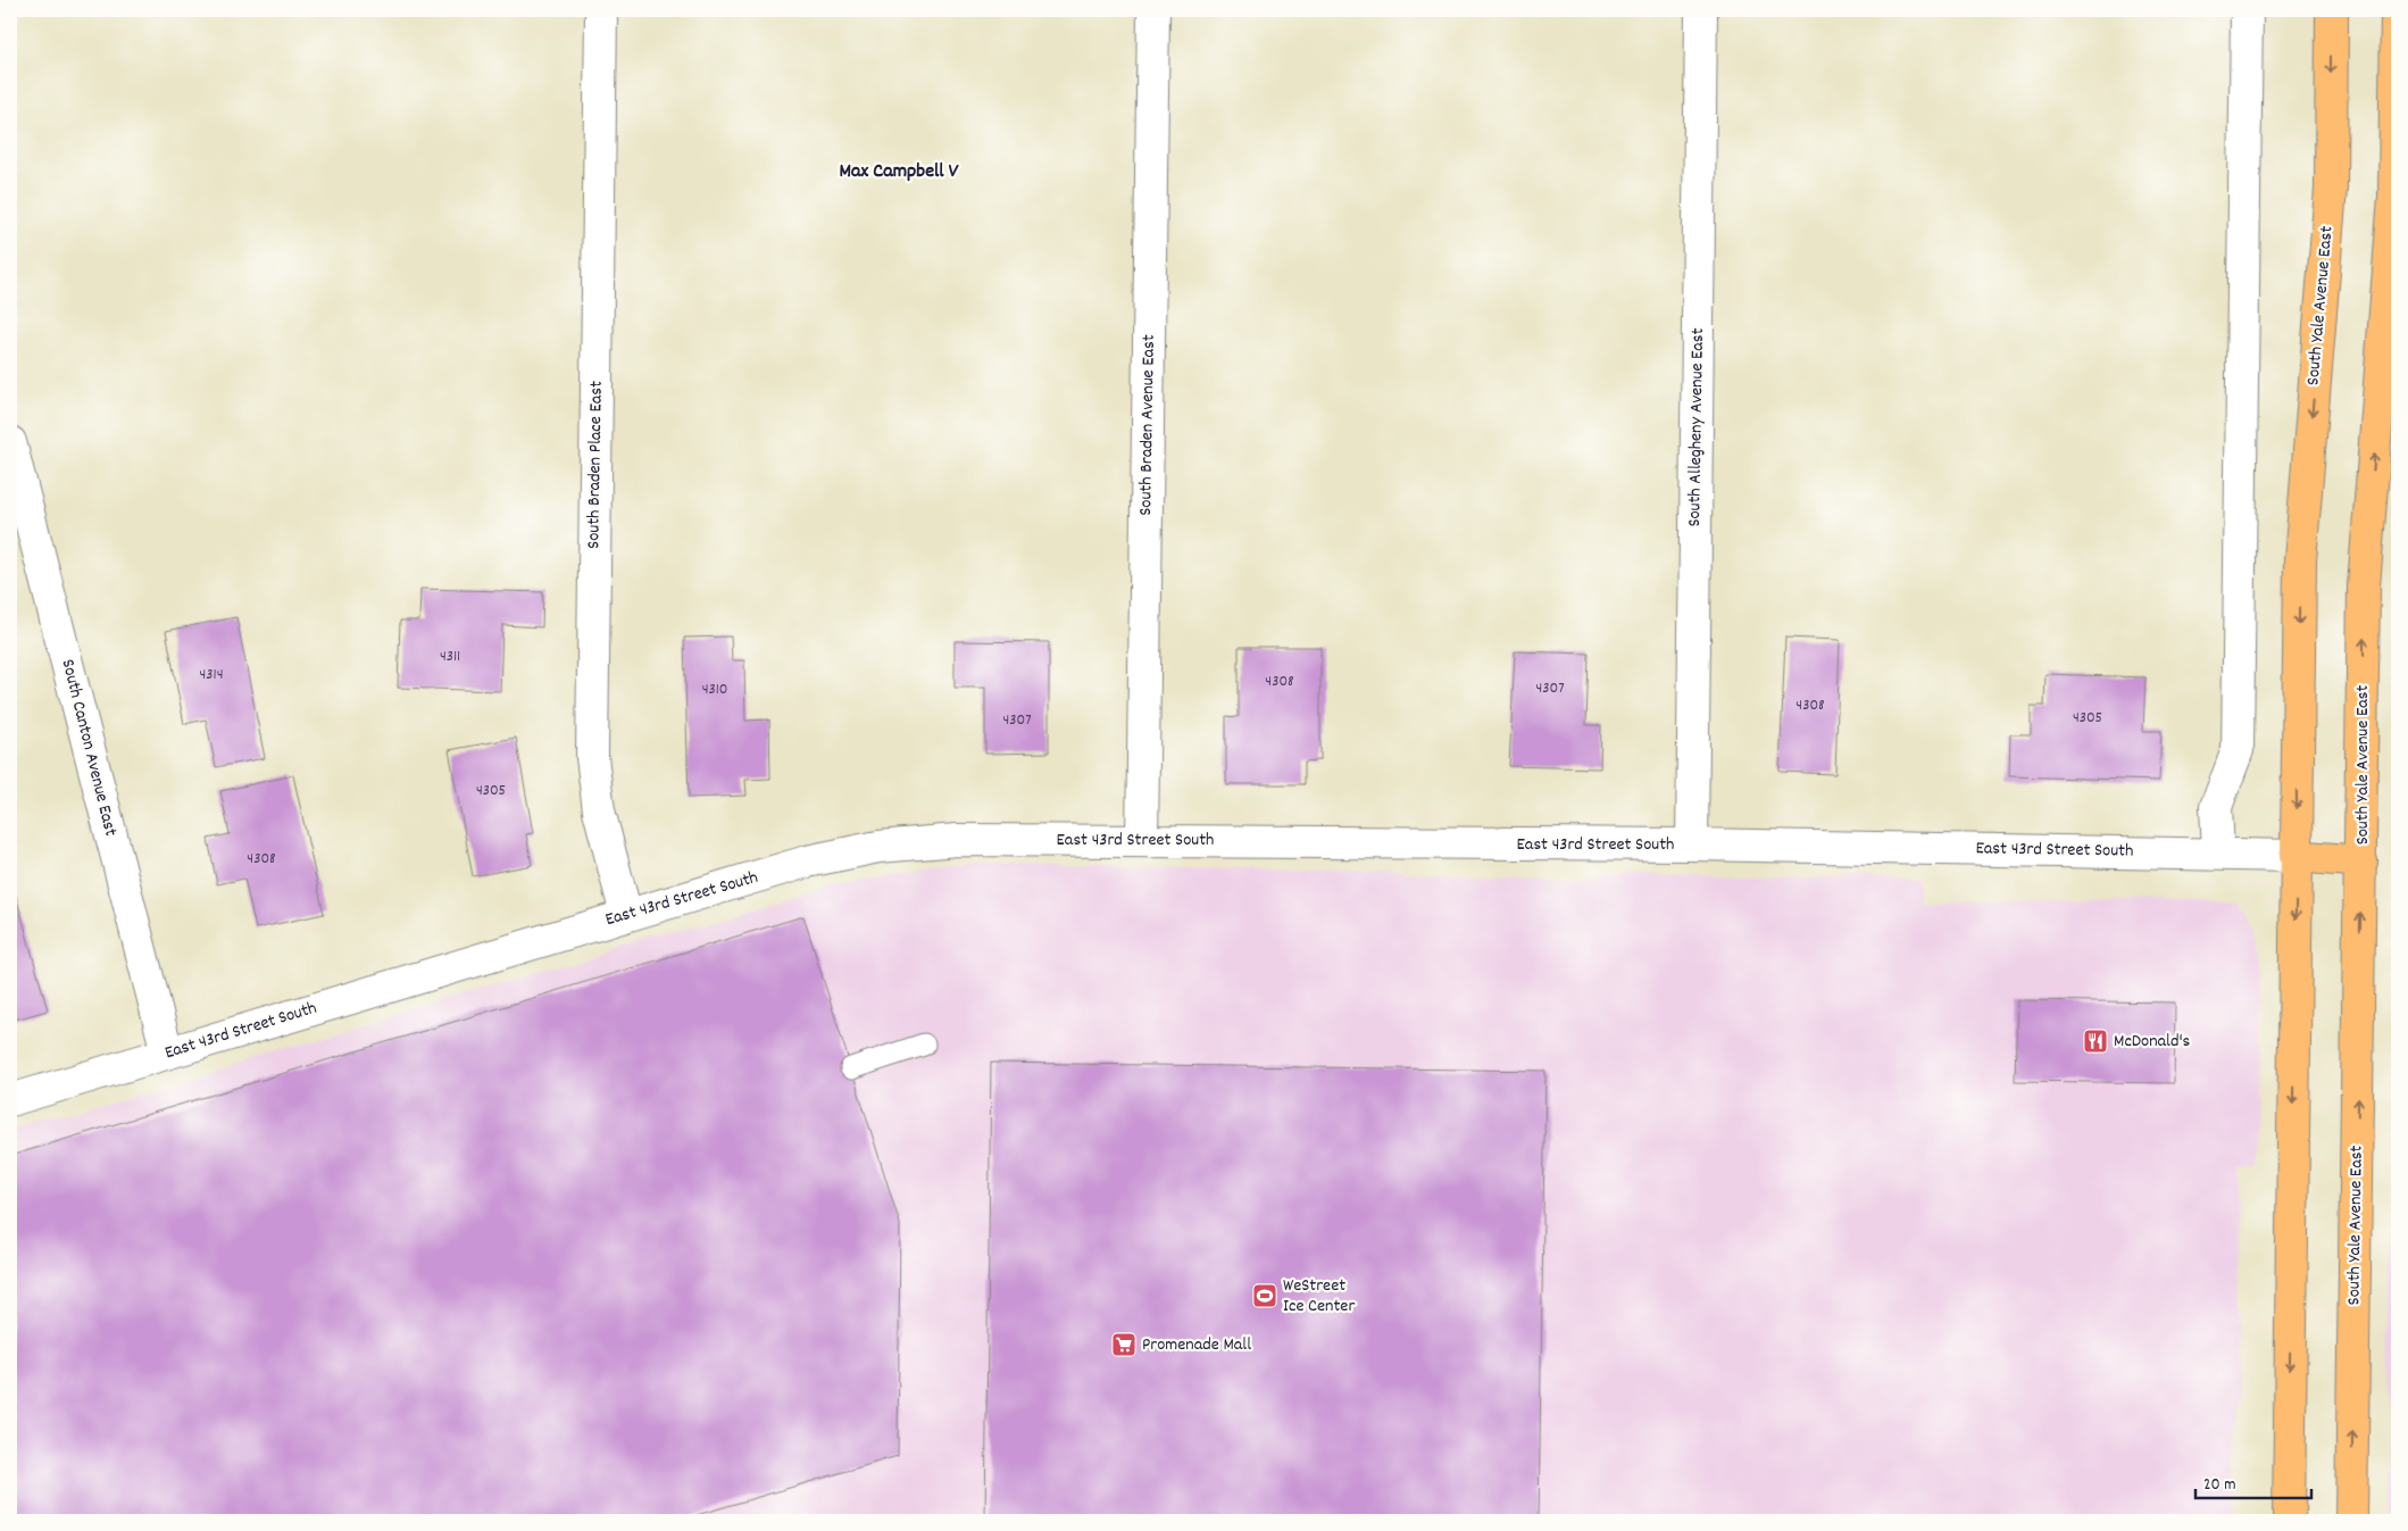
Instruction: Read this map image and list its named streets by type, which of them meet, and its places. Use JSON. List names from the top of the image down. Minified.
{"streets":{"main road":["South Yale Avenue East"],"street":["South Braden Avenue East","South Allegheny Avenue East","South Braden Place East","South Canton Avenue East","East 43rd Street South"]},"crossings":[["South Yale Avenue East","East 43rd Street South"],["South Braden Avenue East","East 43rd Street South"],["South Allegheny Avenue East","East 43rd Street South"],["South Braden Place East","East 43rd Street South"],["South Canton Avenue East","East 43rd Street South"]],"districts":["Max Campbell V"],"places":{"restaurant":["McDonald's"],"sports":["WeStreet Ice Center"],"supermarket":["Promenade Mall"]},"house_numbers":["4311","4314","4308","4307","4310","4308","4305","4307","4305","4308"],"scale_bar":"20 m"}
